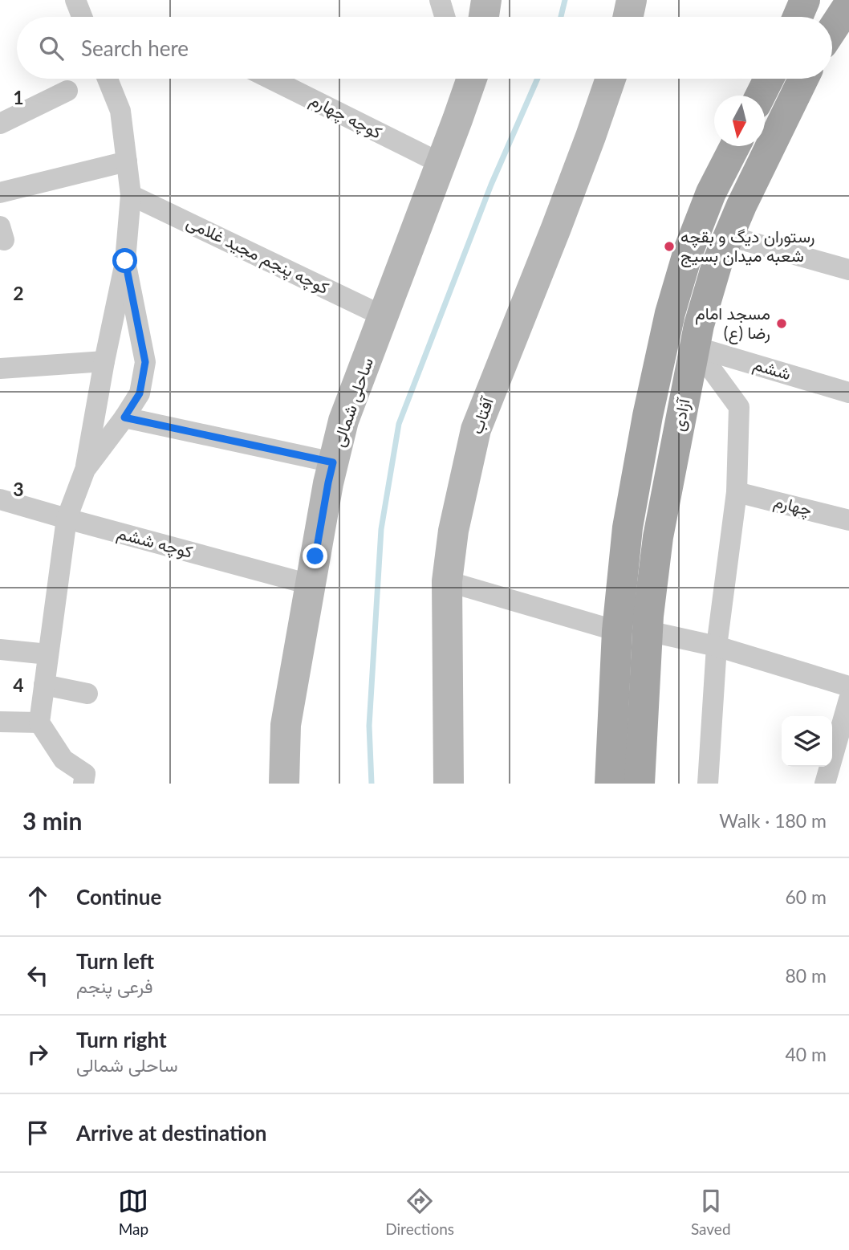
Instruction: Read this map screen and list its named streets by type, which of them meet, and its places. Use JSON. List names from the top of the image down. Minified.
{"streets":{"main road":["آزادی"],"street":["کوچه چهارم","کوچه پنجم مجید غلامی","ششم","ساحلی شمالی","آفتاب","چهارم","کوچه ششم"]},"crossings":[["کوچه چهارم","ساحلی شمالی"],["کوچه پنجم مجید غلامی","ساحلی شمالی"],["ششم","آزادی"],["ساحلی شمالی","کوچه ششم"]],"places":["رستوران دیگ و بقچه شعبه میدان بسیج","مسجد امام رضا (ع)"],"north":"bottom","page":{"search":"Search here","heading":["3 min","Walk · 180 m"],"list":[["Continue","60 m"],["Turn left","فرعی پنجم","80 m"],["Turn right","ساحلی شمالی","40 m"],"Arrive at destination"],"nav":["Map","Directions","Saved"]},"grid":{"rows":["1","2","3","4"]}}
